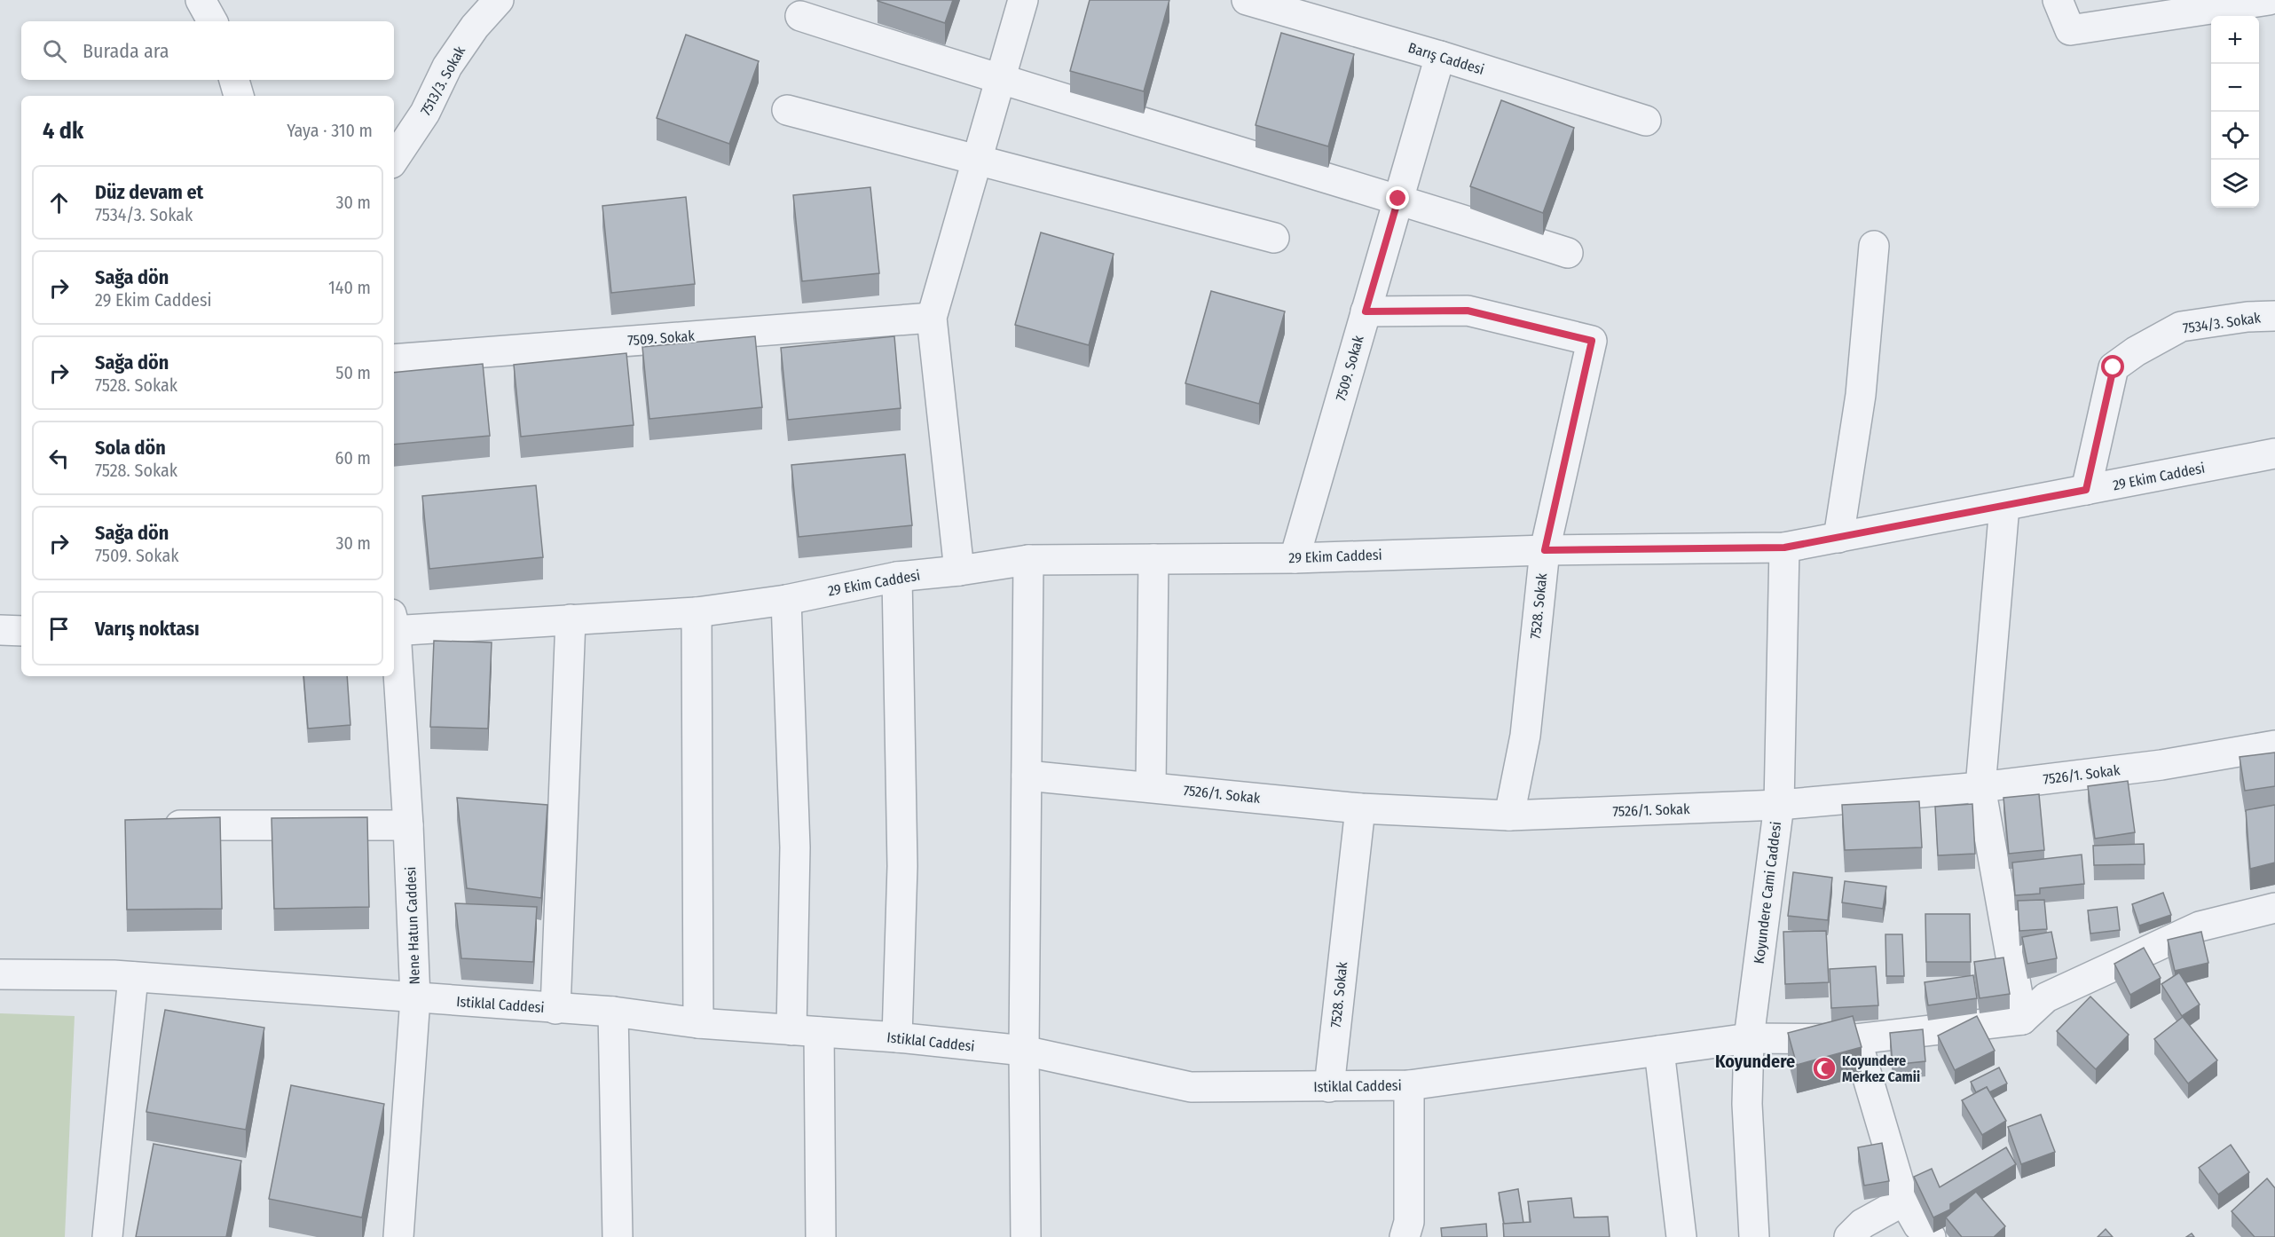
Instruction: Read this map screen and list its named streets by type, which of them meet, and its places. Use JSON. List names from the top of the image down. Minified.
{"streets":{"street":["Barış Caddesi","7513/3. Sokak","7534/3. Sokak","7509. Sokak","29 Ekim Caddesi","7528. Sokak","7526/1. Sokak","Koyundere Cami Caddesi","Nene Hatun Caddesi","Istiklal Caddesi"]},"crossings":[["Barış Caddesi","7509. Sokak"],["7534/3. Sokak","29 Ekim Caddesi"],["7509. Sokak","29 Ekim Caddesi"],["7509. Sokak","7528. Sokak"],["29 Ekim Caddesi","7528. Sokak"],["29 Ekim Caddesi","Koyundere Cami Caddesi"],["7528. Sokak","7526/1. Sokak"],["7528. Sokak","Istiklal Caddesi"],["7526/1. Sokak","Koyundere Cami Caddesi"],["Koyundere Cami Caddesi","Istiklal Caddesi"],["Nene Hatun Caddesi","Istiklal Caddesi"]],"districts":["Koyundere"],"places":{"mosque":["Koyundere Merkez Camii"]},"page":{"map_buttons":["+","−"],"search":"Burada ara","heading":["4 dk","Yaya · 310 m"],"list":[["Düz devam et","7534/3. Sokak","30 m"],["Sağa dön","29 Ekim Caddesi","140 m"],["Sağa dön","7528. Sokak","50 m"],["Sola dön","7528. Sokak","60 m"],["Sağa dön","7509. Sokak","30 m"],"Varış noktası"]}}
